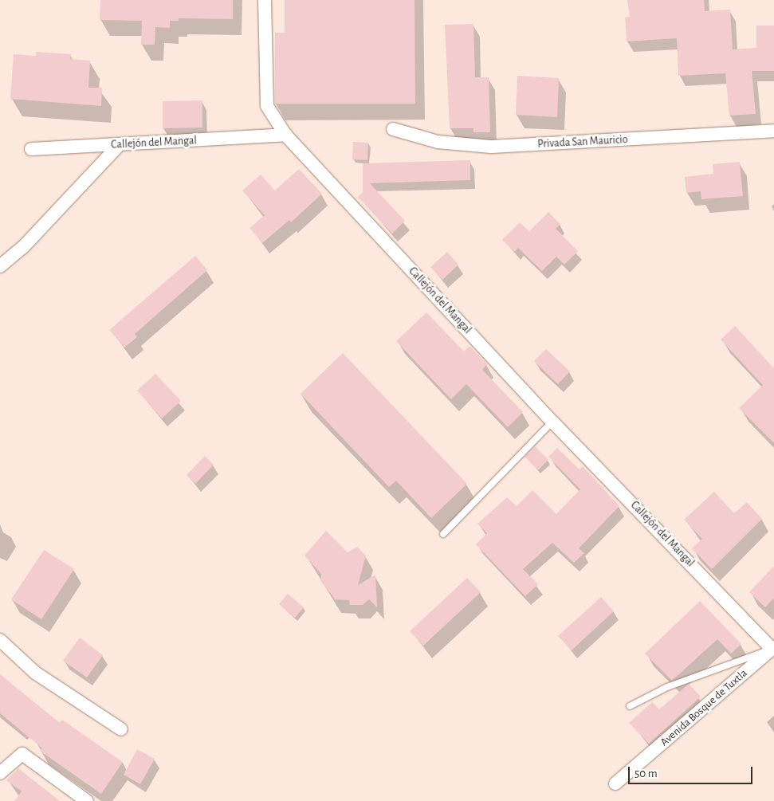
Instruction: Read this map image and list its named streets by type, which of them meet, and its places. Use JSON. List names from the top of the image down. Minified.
{"streets":{"street":["Privada San Mauricio","Callejón del Mangal","Avenida Bosque de Tuxtla"]},"crossings":[["Callejón del Mangal","Avenida Bosque de Tuxtla"]],"scale_bar":"50 m"}
